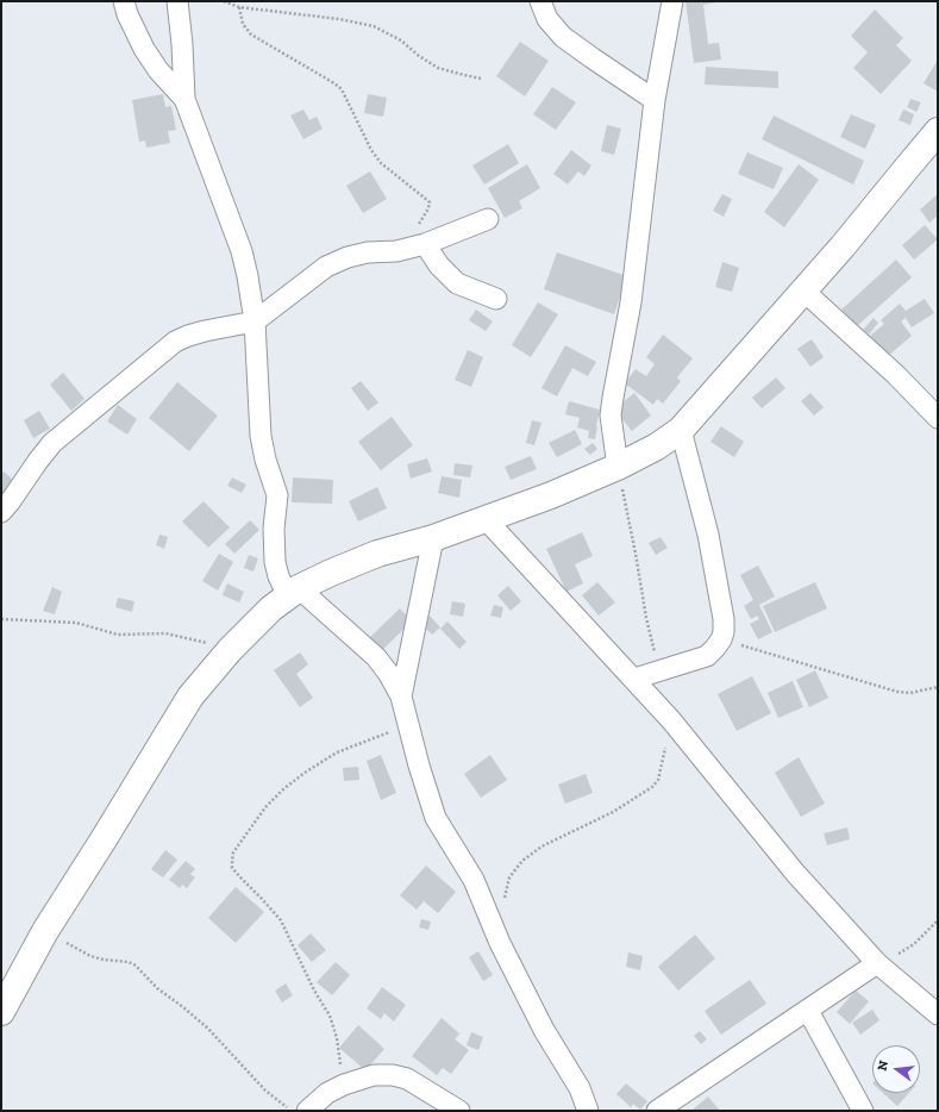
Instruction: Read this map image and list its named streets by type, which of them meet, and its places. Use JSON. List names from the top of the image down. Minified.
{"north":"left"}
